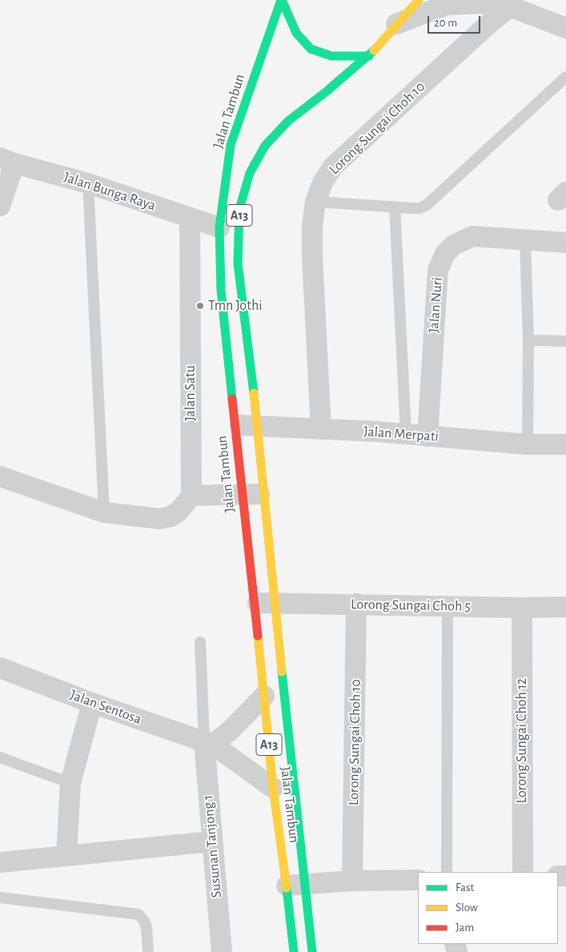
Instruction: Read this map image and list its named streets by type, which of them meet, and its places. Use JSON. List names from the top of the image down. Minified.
{"streets":{"main road":["Jalan Tambun","A13"],"street":["Lorong Sungai Choh 10","Jalan Bunga Raya","Jalan Nuri","Jalan Satu","Jalan Merpati","Lorong Sungai Choh 5","Jalan Sentosa","Lorong Sungai Choh 12","Susunan Tanjong 1"]},"crossings":[["Jalan Tambun","Jalan Bunga Raya"],["Jalan Tambun","A13"],["Jalan Tambun","Jalan Merpati"],["Jalan Tambun","Lorong Sungai Choh 5"],["Jalan Tambun","Jalan Sentosa"],["Lorong Sungai Choh 10","Jalan Merpati"],["Lorong Sungai Choh 10","Lorong Sungai Choh 5"],["Jalan Bunga Raya","Jalan Satu"],["Jalan Nuri","Jalan Merpati"],["Lorong Sungai Choh 5","Lorong Sungai Choh 12"],["Jalan Sentosa","Susunan Tanjong 1"]],"places":["Tmn Jothi"],"legend":["Fast","Slow","Jam"],"scale_bar":"20 m"}
